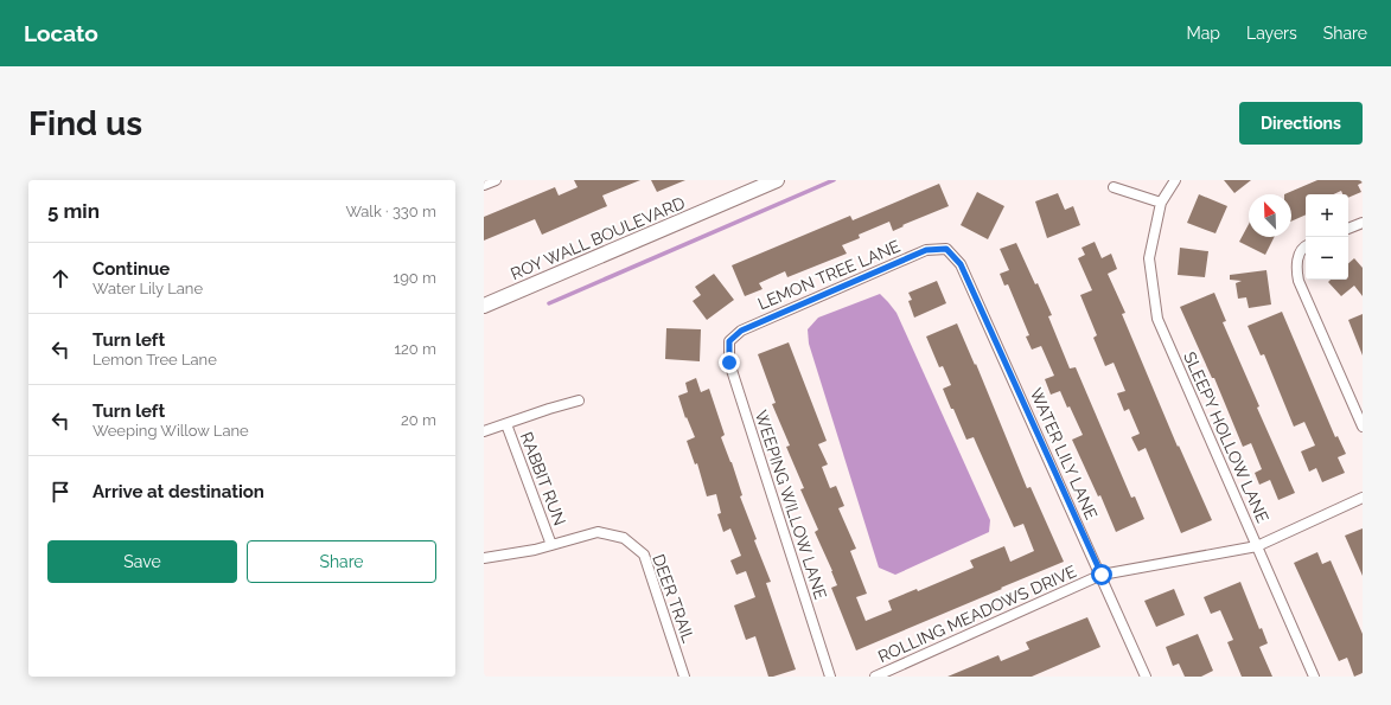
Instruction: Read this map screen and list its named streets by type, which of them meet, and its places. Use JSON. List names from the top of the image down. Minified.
{"streets":{"street":["ROY WALL BOULEVARD","LEMON TREE LANE","SLEEPY HOLLOW LANE","WATER LILY LANE","RABBIT RUN","WEEPING WILLOW LANE","DEER TRAIL","ROLLING MEADOWS DRIVE"]},"crossings":[["LEMON TREE LANE","WATER LILY LANE"],["LEMON TREE LANE","WEEPING WILLOW LANE"],["SLEEPY HOLLOW LANE","ROLLING MEADOWS DRIVE"],["WATER LILY LANE","ROLLING MEADOWS DRIVE"],["RABBIT RUN","DEER TRAIL"]],"north":"top left","page":{"header":"Locato","nav":["Map","Layers","Share"],"buttons":["Directions",["Save","Share"]],"title":"Find us","heading":["5 min","Walk · 330 m"],"map_buttons":["+","−"],"list":[["Continue","Water Lily Lane","190 m"],["Turn left","Lemon Tree Lane","120 m"],["Turn left","Weeping Willow Lane","20 m"],"Arrive at destination"]}}
